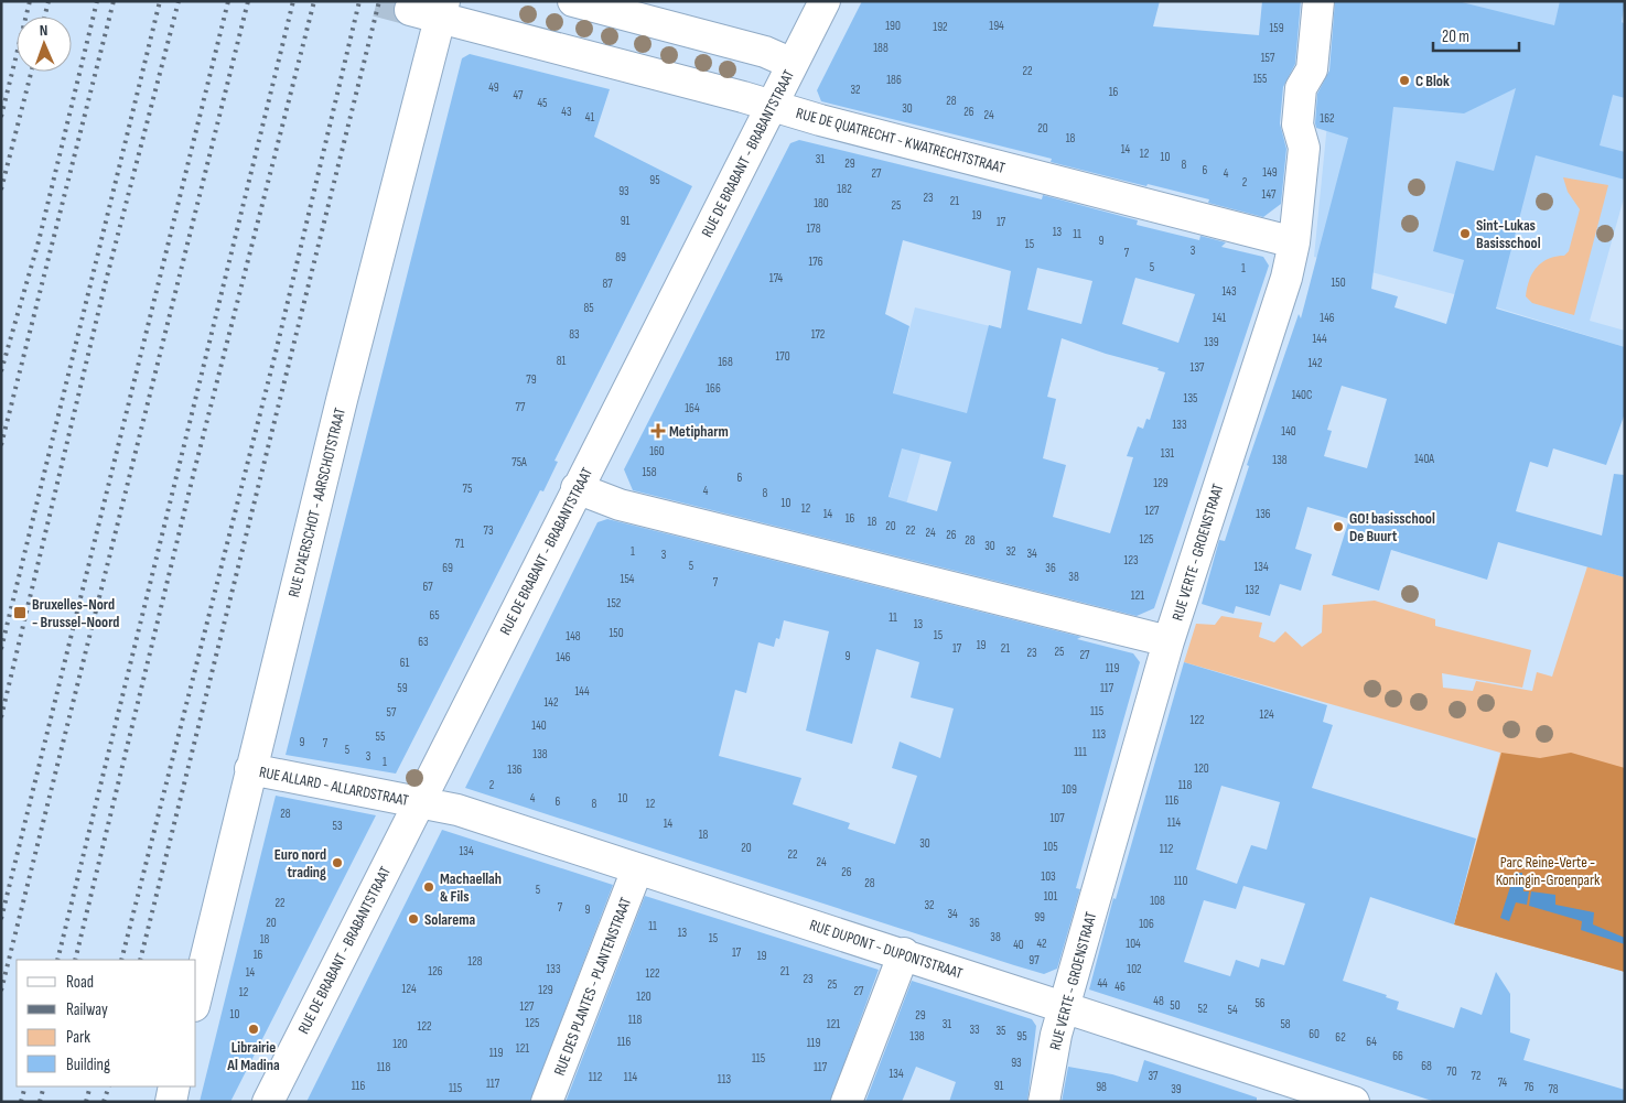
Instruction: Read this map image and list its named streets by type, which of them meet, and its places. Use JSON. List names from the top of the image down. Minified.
{"streets":{"street":["RUE DE QUATRECHT - KWATRECHTSTRAAT","RUE DE BRABANT - BRABANTSTRAAT","RUE D'AERSCHOT - AARSCHOTSTRAAT","RUE VERTE - GROENSTRAAT","RUE ALLARD - ALLARDSTRAAT","RUE DUPONT - DUPONTSTRAAT","RUE DES PLANTES - PLANTENSTRAAT"]},"crossings":[["RUE DE QUATRECHT - KWATRECHTSTRAAT","RUE DE BRABANT - BRABANTSTRAAT"],["RUE DE QUATRECHT - KWATRECHTSTRAAT","RUE D'AERSCHOT - AARSCHOTSTRAAT"],["RUE DE QUATRECHT - KWATRECHTSTRAAT","RUE VERTE - GROENSTRAAT"],["RUE DE BRABANT - BRABANTSTRAAT","RUE ALLARD - ALLARDSTRAAT"],["RUE DE BRABANT - BRABANTSTRAAT","RUE DUPONT - DUPONTSTRAAT"],["RUE D'AERSCHOT - AARSCHOTSTRAAT","RUE ALLARD - ALLARDSTRAAT"],["RUE VERTE - GROENSTRAAT","RUE DUPONT - DUPONTSTRAAT"],["RUE ALLARD - ALLARDSTRAAT","RUE DUPONT - DUPONTSTRAAT"],["RUE DUPONT - DUPONTSTRAAT","RUE DES PLANTES - PLANTENSTRAAT"]],"parks":["Parc Reine-Verte - Koningin-Groenpark"],"places":{"other":["C Blok","Sint-Lukas Basisschool","GO! basisschool De Buurt","Euro nord trading","Machaellah & Fils","Solarema","Librairie Al Madina"],"health":["Metipharm"],"transit":["Bruxelles-Nord - Brussel-Noord"]},"house_numbers":["190","194","192","159","188","157","22","155","186","49","32","16","47","28","45","30","43","26","24","41","162","20","18","14","12","10","31","29","8","6","149","27","4","95","2","182","93","147","23","21","180","25","19","91","17","178","13","11","9","15","3","7","89","176","5","1","174","150","87","143","85","141","146","83","172","144","139","170","81","168","142","137","79","166","140C","135","77","164","133","140","160","131","140A","138","75A","158","6","129","75","4","8","10","12","127","14","136","16","18","20","73","22","24","26","125","28","71","30","1","32","34","3","123","5","134","69","36","38","154","7","67","132","121","152","65","11","13","150","15","148","63","19","17","21","25","23","27","9","146","61","119","59","117","144","142","115","57","124","122","140","113","55","9","7","5","111","138","3","1","120","136","2","118","109","4","10","116","6","8","12","28","107","114","14","53","18","30","105","20","112","134","22","24","26","103","110","28","5","101","108","22","32","7","9","34","99","20","36","106","11","13","38","15","18","42","104","40","17","16","19","97","128","133","102","126","21","14","122","23","44","25","46","124","129","27","12","120","48","56","50","127","52","54","10","29","118","125","121","31","58","122","33","35","60","138","95","62","116","64","119","120","121","119","66","115","93","68","118","117","70","134","37","72","112","114","113","74","117","116","91","98","76","115","39","78"],"legend":["Road","Railway","Park","Building"],"scale_bar":"20 m","north":"top"}
